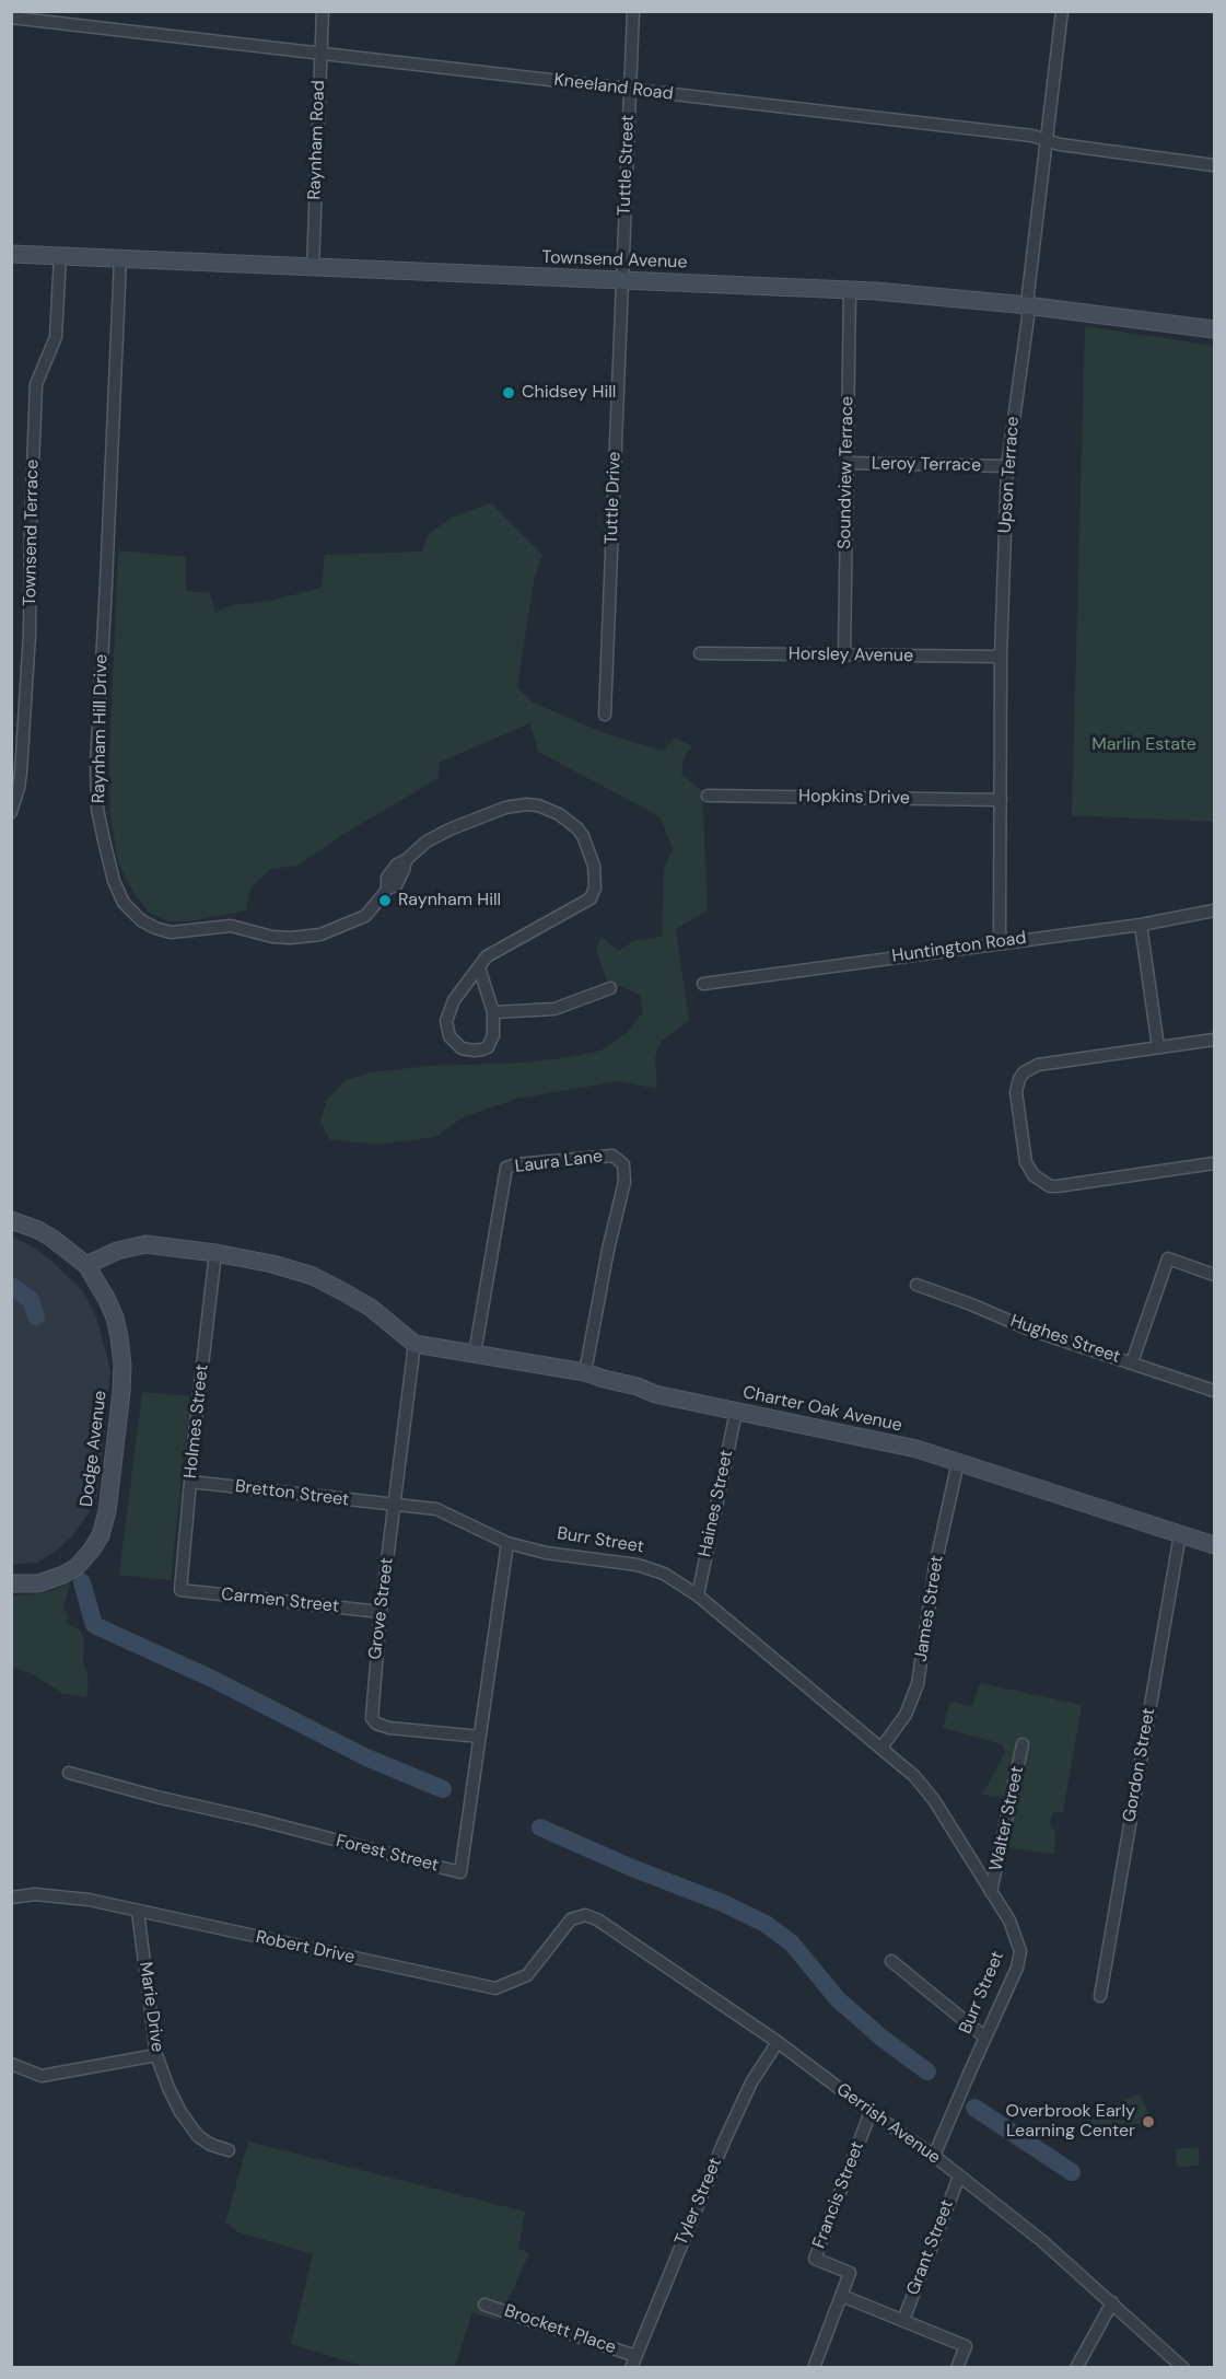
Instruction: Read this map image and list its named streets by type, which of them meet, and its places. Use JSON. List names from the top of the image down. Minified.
{"streets":{"main road":["Townsend Avenue","Charter Oak Avenue","Dodge Avenue"],"street":["Kneeland Road","Raynham Road","Tuttle Street","Leroy Terrace","Soundview Terrace","Upson Terrace","Tuttle Drive","Townsend Terrace","Horsley Avenue","Raynham Hill Drive","Hopkins Drive","Huntington Road","Laura Lane","Hughes Street","Holmes Street","Bretton Street","Haines Street","Burr Street","Carmen Street","Grove Street","James Street","Gordon Street","Walter Street","Forest Street","Robert Drive","Marie Drive","Gerrish Avenue","Francis Street","Tyler Street","Grant Street","Brockett Place"]},"crossings":[["Kneeland Road","Raynham Road"],["Kneeland Road","Tuttle Street"],["Kneeland Road","Upson Terrace"],["Raynham Road","Townsend Avenue"],["Tuttle Street","Townsend Avenue"],["Tuttle Street","Tuttle Drive"],["Townsend Avenue","Soundview Terrace"],["Townsend Avenue","Upson Terrace"],["Townsend Avenue","Tuttle Drive"],["Townsend Avenue","Townsend Terrace"],["Townsend Avenue","Raynham Hill Drive"],["Leroy Terrace","Soundview Terrace"],["Leroy Terrace","Upson Terrace"],["Soundview Terrace","Horsley Avenue"],["Upson Terrace","Horsley Avenue"],["Upson Terrace","Hopkins Drive"],["Upson Terrace","Huntington Road"],["Laura Lane","Charter Oak Avenue"],["Charter Oak Avenue","Haines Street"],["Charter Oak Avenue","James Street"],["Charter Oak Avenue","Gordon Street"],["Holmes Street","Bretton Street"],["Holmes Street","Carmen Street"],["Bretton Street","Burr Street"],["Bretton Street","Grove Street"],["Haines Street","Burr Street"],["Burr Street","Grove Street"],["Burr Street","James Street"],["Burr Street","Walter Street"],["Burr Street","Forest Street"],["Burr Street","Gerrish Avenue"],["Carmen Street","Grove Street"],["Grove Street","Forest Street"],["Robert Drive","Marie Drive"],["Robert Drive","Gerrish Avenue"],["Gerrish Avenue","Francis Street"],["Gerrish Avenue","Tyler Street"],["Gerrish Avenue","Grant Street"],["Tyler Street","Brockett Place"]],"parks":["Marlin Estate"],"places":["Chidsey Hill","Raynham Hill","Overbrook Early Learning Center"]}
